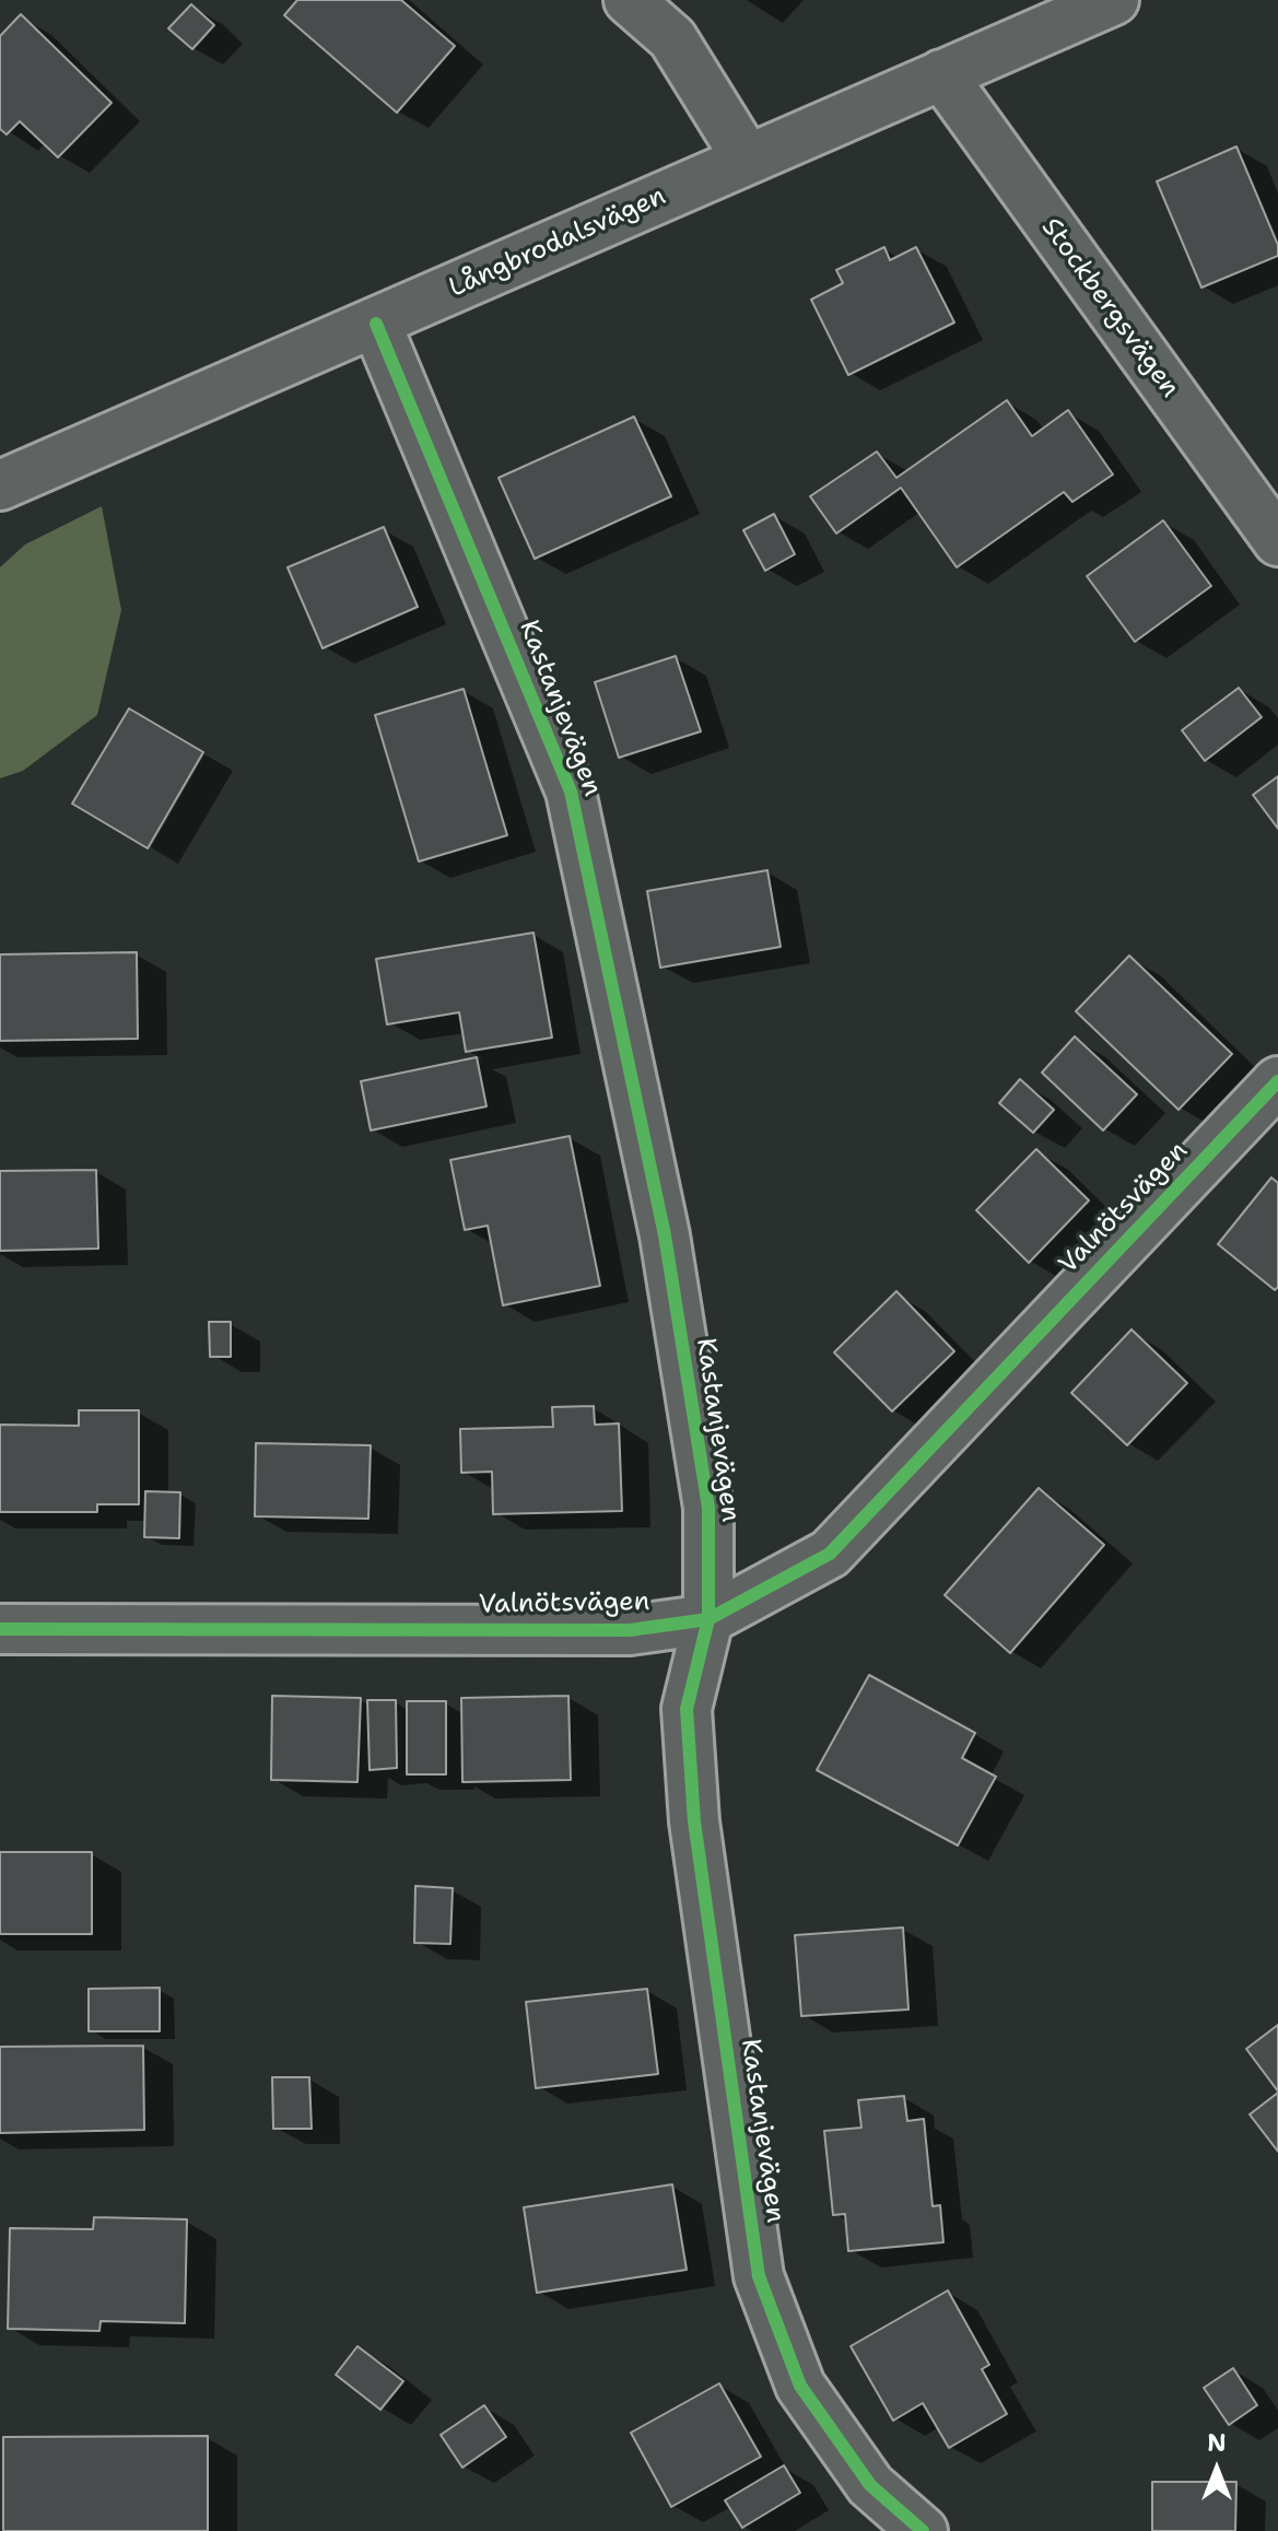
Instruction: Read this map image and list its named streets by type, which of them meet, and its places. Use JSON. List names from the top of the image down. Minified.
{"streets":{"street":["Långbrodalsvägen","Stockbergsvägen","Kastanjevägen","Valnötsvägen"]},"crossings":[["Långbrodalsvägen","Stockbergsvägen"],["Långbrodalsvägen","Kastanjevägen"],["Kastanjevägen","Valnötsvägen"]],"north":"top"}
